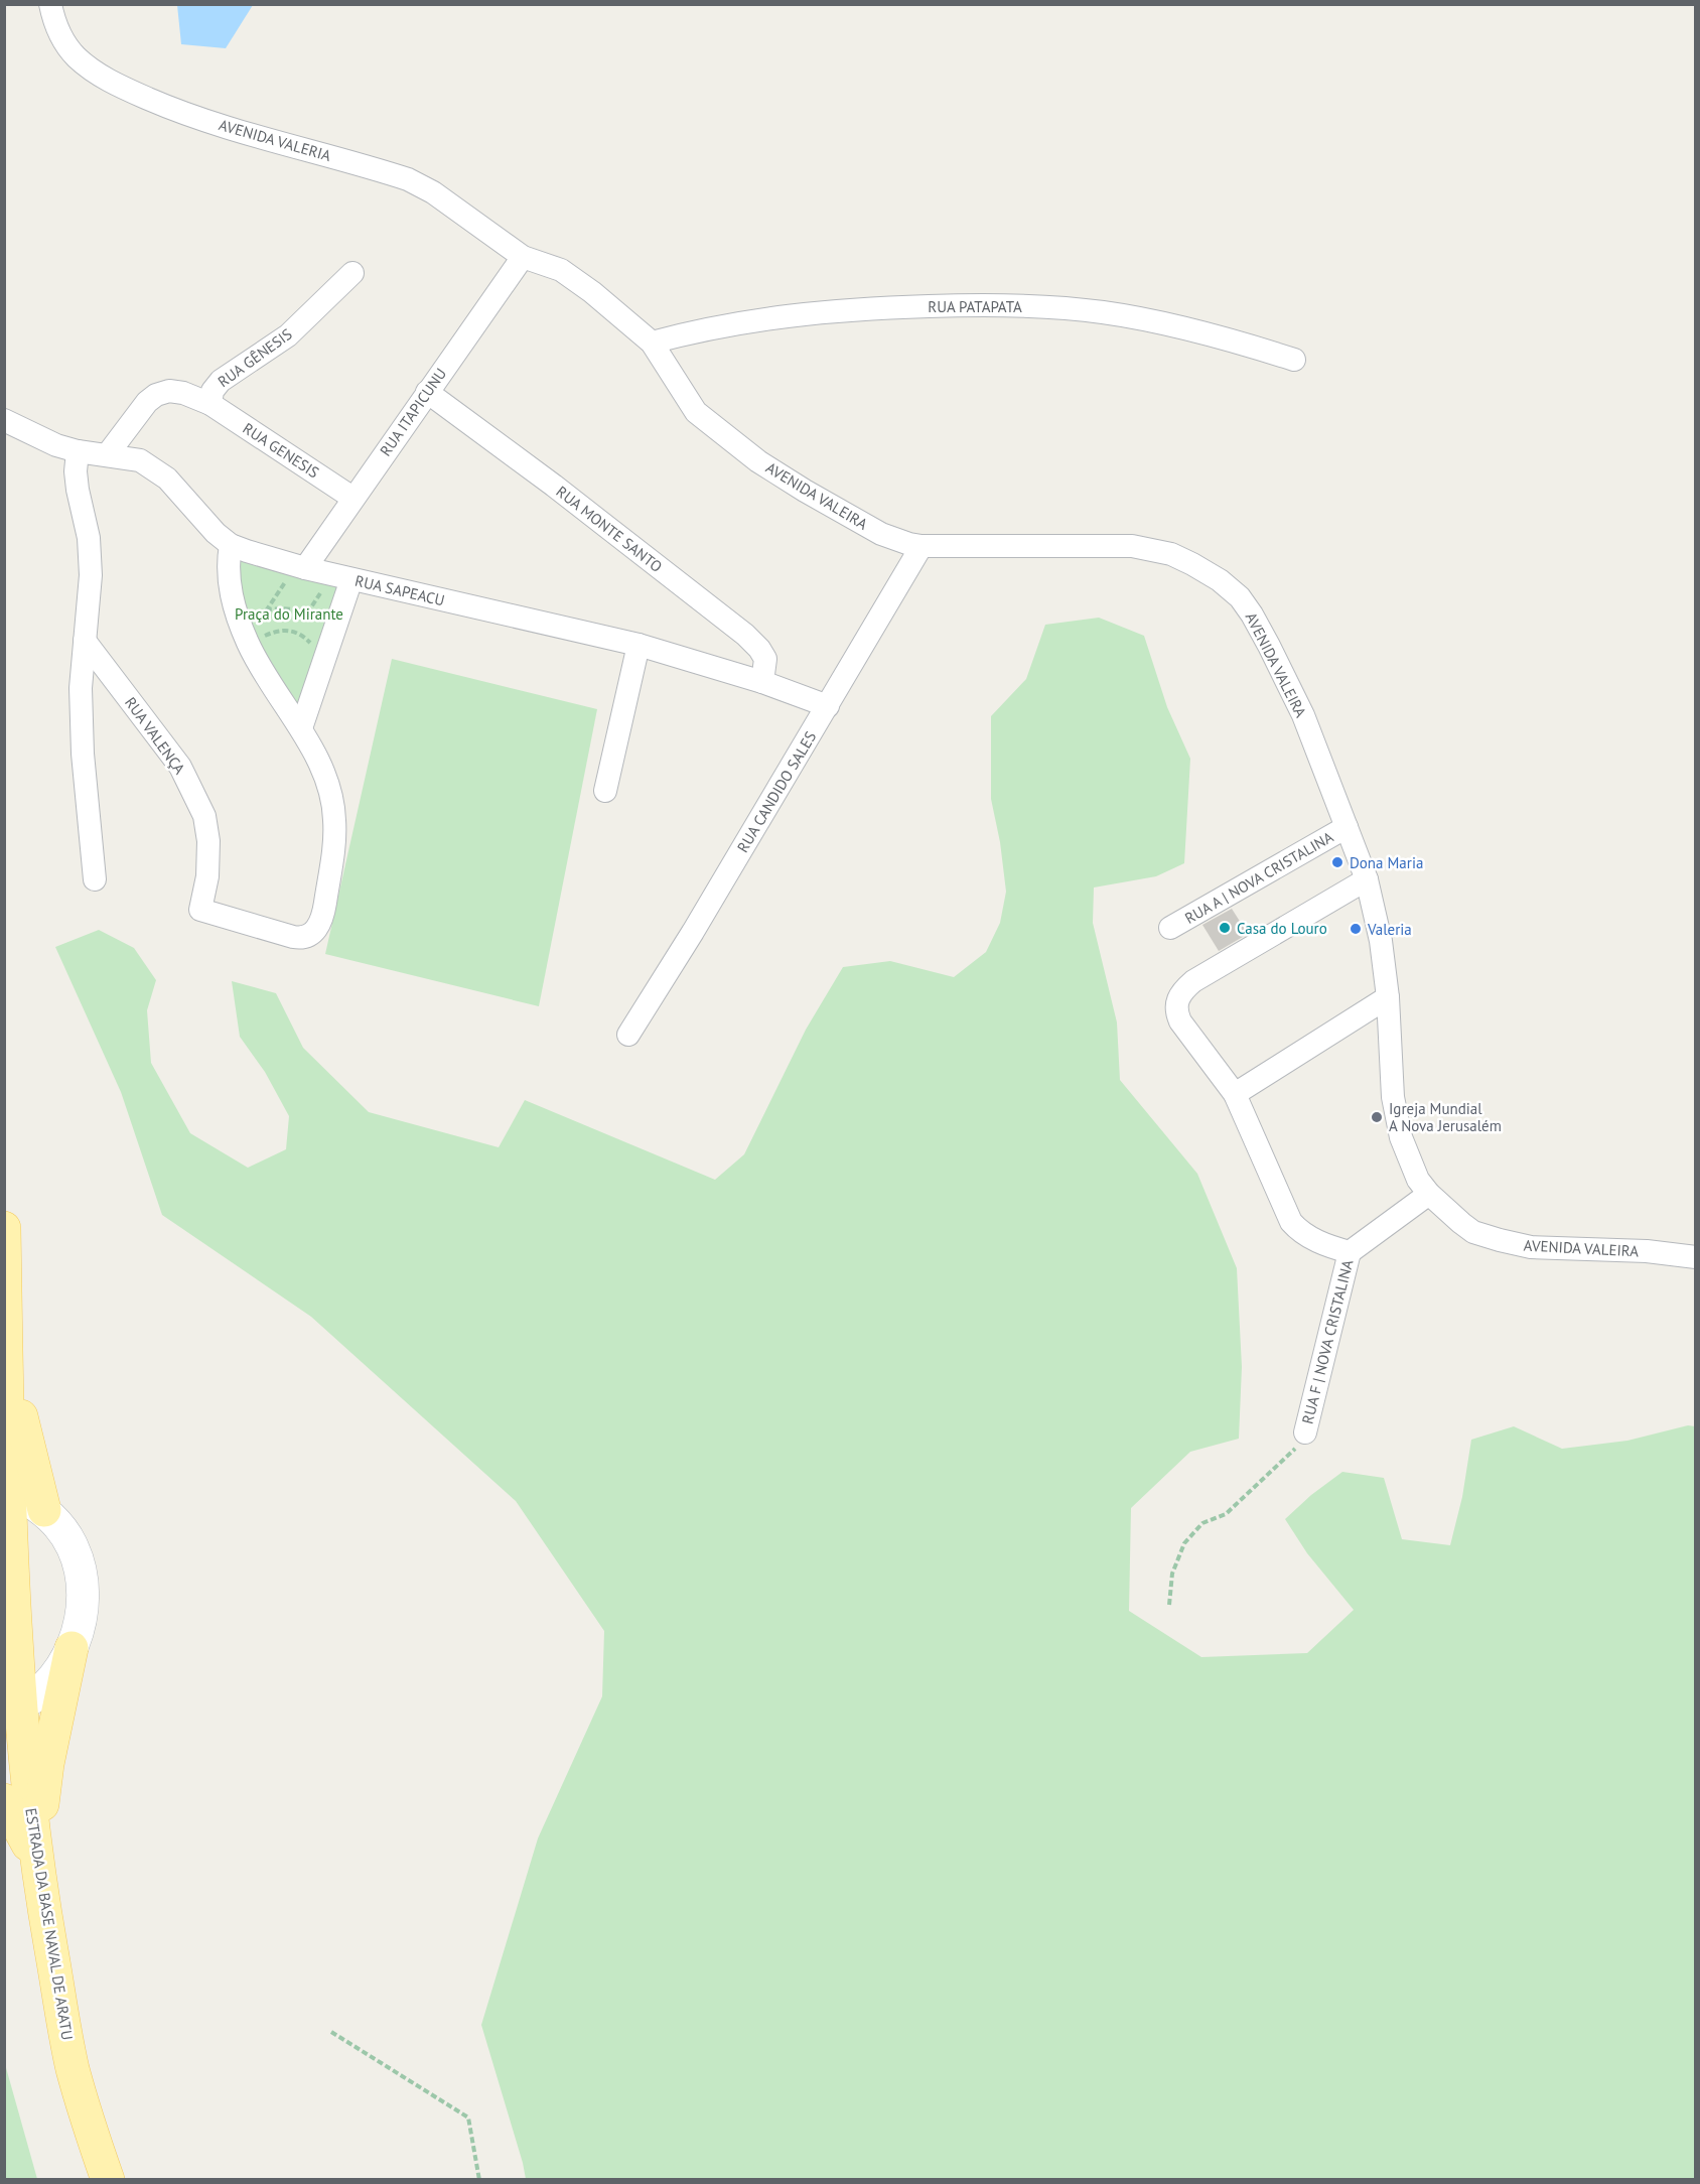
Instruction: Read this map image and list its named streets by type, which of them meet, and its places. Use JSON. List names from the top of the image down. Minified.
{"streets":{"main road":["ESTRADA DA BASE NAVAL DE ARATU"],"street":["AVENIDA VALERIA","RUA PATAPATA","RUA GÊNESIS","RUA ITAPICUNU","RUA GENESIS","AVENIDA VALEIRA","RUA MONTE SANTO","RUA SAPEACU","RUA VALENÇA","RUA CANDIDO SALES","RUA A | NOVA CRISTALINA","RUA F | NOVA CRISTALINA"]},"crossings":[["AVENIDA VALERIA","RUA ITAPICUNU"],["AVENIDA VALERIA","AVENIDA VALEIRA"],["RUA PATAPATA","AVENIDA VALEIRA"],["RUA GÊNESIS","RUA GENESIS"],["RUA GÊNESIS","RUA SAPEACU"],["RUA ITAPICUNU","RUA GENESIS"],["RUA ITAPICUNU","AVENIDA VALEIRA"],["RUA ITAPICUNU","RUA MONTE SANTO"],["RUA ITAPICUNU","RUA SAPEACU"],["AVENIDA VALEIRA","RUA CANDIDO SALES"],["AVENIDA VALEIRA","RUA A | NOVA CRISTALINA"],["RUA MONTE SANTO","RUA SAPEACU"],["RUA SAPEACU","RUA CANDIDO SALES"]],"parks":["Praça do Mirante"],"places":["Dona Maria","Casa do Louro","Valeria","Igreja Mundial A Nova Jerusalém"]}
